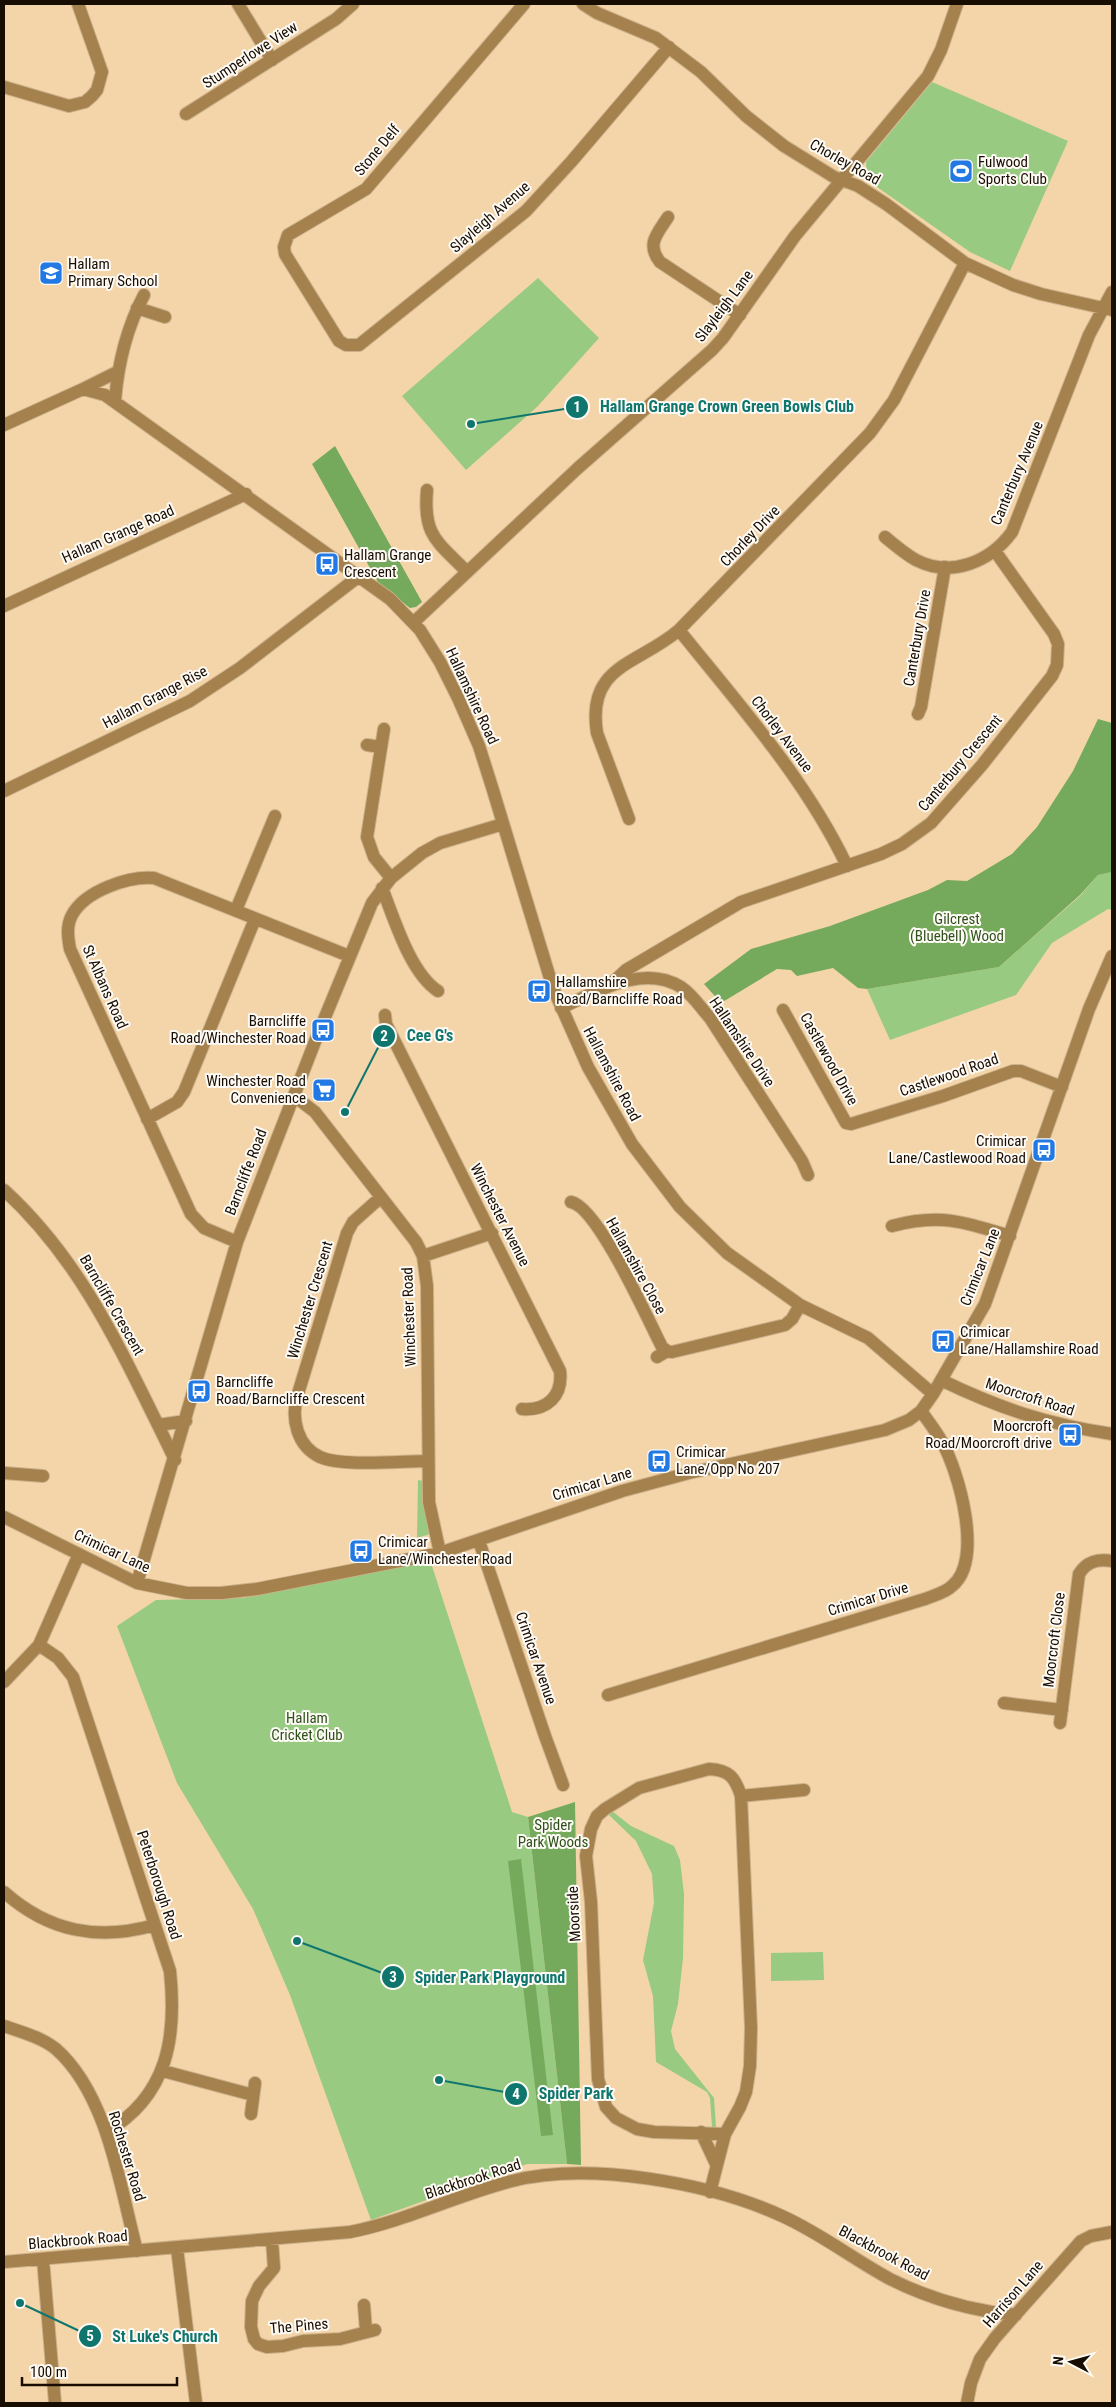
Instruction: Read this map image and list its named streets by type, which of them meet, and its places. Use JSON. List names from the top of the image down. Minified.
{"streets":{"street":["Stumperlowe View","Stone Delf","Chorley Road","Slayleigh Avenue","Slayleigh Lane","Canterbury Avenue","Hallam Grange Road","Chorley Drive","Canterbury Drive","Hallamshire Road","Hallam Grange Rise","Chorley Avenue","Canterbury Crescent","St Albans Road","Hallamshire Drive","Castlewood Drive","Castlewood Road","Barncliffe Road","Winchester Avenue","Hallamshire Close","Crimicar Lane","Winchester Crescent","Barncliffe Crescent","Winchester Road","Moorcroft Road","Crimicar Drive","Moorcroft Close","Crimicar Avenue","Peterborough Road","Moorside","Rochester Road","Blackbrook Road","Harrison Lane","The Pines"]},"crossings":[["Stone Delf","Slayleigh Avenue"],["Chorley Road","Slayleigh Avenue"],["Chorley Road","Slayleigh Lane"],["Chorley Road","Canterbury Avenue"],["Chorley Road","Chorley Drive"],["Slayleigh Lane","Hallamshire Road"],["Canterbury Avenue","Canterbury Drive"],["Canterbury Avenue","Canterbury Crescent"],["Chorley Drive","Chorley Avenue"],["Hallamshire Road","Hallamshire Drive"],["Hallamshire Road","Barncliffe Road"],["Hallamshire Road","Hallamshire Close"],["Hallamshire Road","Crimicar Lane"],["Chorley Avenue","Canterbury Crescent"],["Canterbury Crescent","Hallamshire Drive"],["St Albans Road","Barncliffe Road"],["Castlewood Drive","Castlewood Road"],["Castlewood Road","Crimicar Lane"],["Barncliffe Road","Crimicar Lane"],["Barncliffe Road","Barncliffe Crescent"],["Barncliffe Road","Winchester Road"],["Crimicar Lane","Winchester Road"],["Crimicar Lane","Moorcroft Road"],["Crimicar Lane","Crimicar Drive"],["Crimicar Lane","Crimicar Avenue"],["Winchester Crescent","Winchester Road"],["Peterborough Road","Rochester Road"],["Moorside","Blackbrook Road"],["Rochester Road","Blackbrook Road"],["Blackbrook Road","Harrison Lane"],["Blackbrook Road","The Pines"]],"parks":["Gilcrest (Bluebell) Wood","Hallam Cricket Club","Spider Park Woods"],"places":{"sports":["Fulwood Sports Club"],"school or university":["Hallam Primary School"],"other":["Hallam Grange Crown Green Bowls Club","Cee G's","Spider Park Playground","Spider Park","St Luke's Church"],"bus stop":["Hallam Grange Crescent","Hallamshire Road/Barncliffe Road","Barncliffe Road/Winchester Road","Crimicar Lane/Castlewood Road","Crimicar Lane/Hallamshire Road","Barncliffe Road/Barncliffe Crescent","Moorcroft Road/Moorcroft drive","Crimicar Lane/Opp No 207","Crimicar Lane/Winchester Road"],"supermarket":["Winchester Road Convenience"]},"scale_bar":"100 m","north":"left"}
